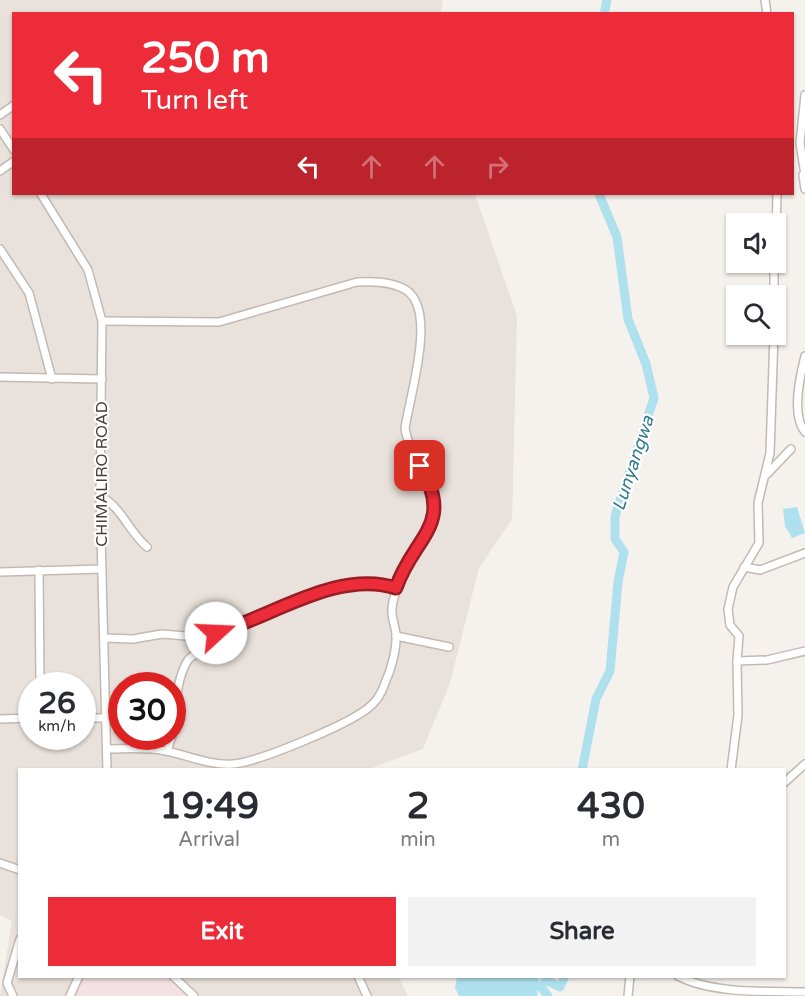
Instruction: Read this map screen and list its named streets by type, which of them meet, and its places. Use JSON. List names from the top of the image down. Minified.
{"streets":{"street":["CHIMALIRO ROAD"]},"water":["Lunyangwa"],"page":{"turn":["250 m","Turn left"],"speed":"26 km/h","limit":"30","eta":["19:49","Arrival","2","min","430","m"],"buttons":["Exit","Share"]}}
